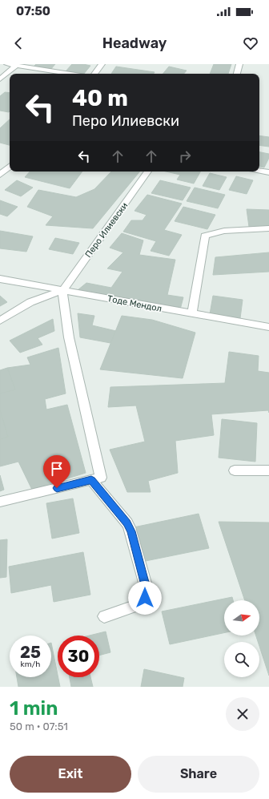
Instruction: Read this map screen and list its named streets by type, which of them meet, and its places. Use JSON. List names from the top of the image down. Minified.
{"streets":{"street":["Перо Илиевски","Тоде Мендол"]},"crossings":[["Перо Илиевски","Тоде Мендол"]],"north":"right","page":{"status":"07:50","header":"Headway","turn":["40 m","Перо Илиевски"],"speed":"25 km/h","limit":"30","heading":["1 min","50 m · 07:51"],"buttons":["Exit","Share"]}}
